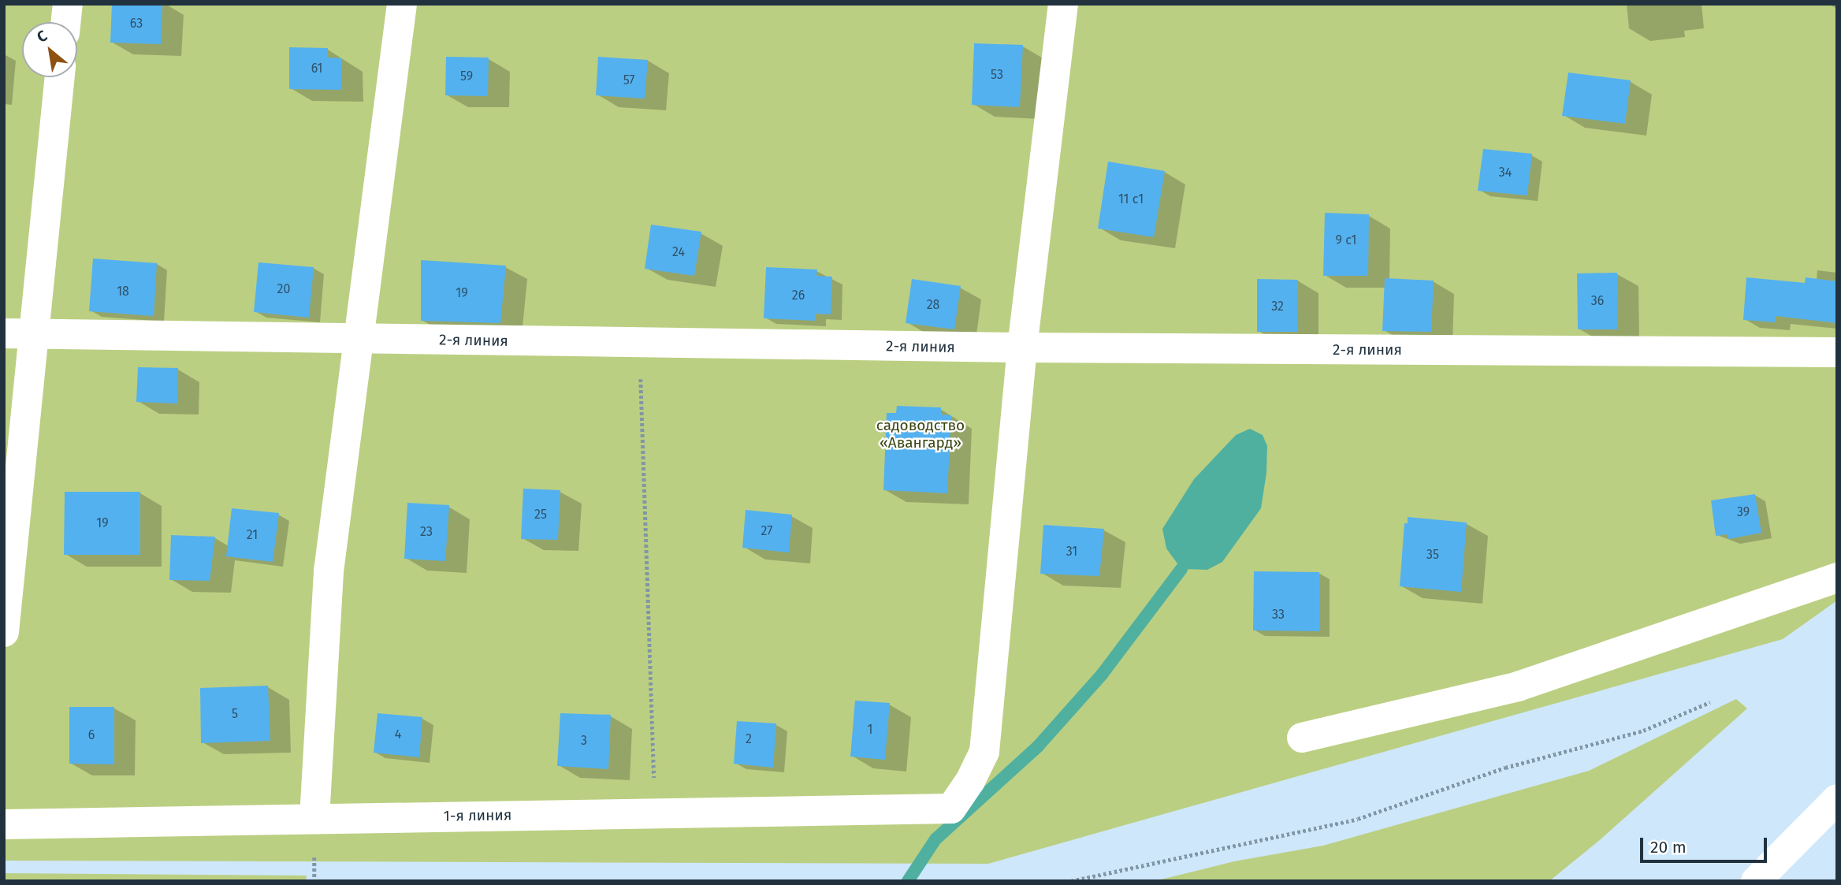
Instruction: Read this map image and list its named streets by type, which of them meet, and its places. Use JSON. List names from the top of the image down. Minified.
{"streets":{"main road":["2-я линия","1-я линия"]},"crossings":[["2-я линия","1-я линия"]],"parks":["садоводство «Авангард»"],"house_numbers":["63","61","53","59","57","34","11 с1","9 с1","24","20","18","19","26","36","28","32","39","25","19","27","23","21","31","35","33","5","1","4","6","2","3"],"scale_bar":"20 m","north":"top left"}
